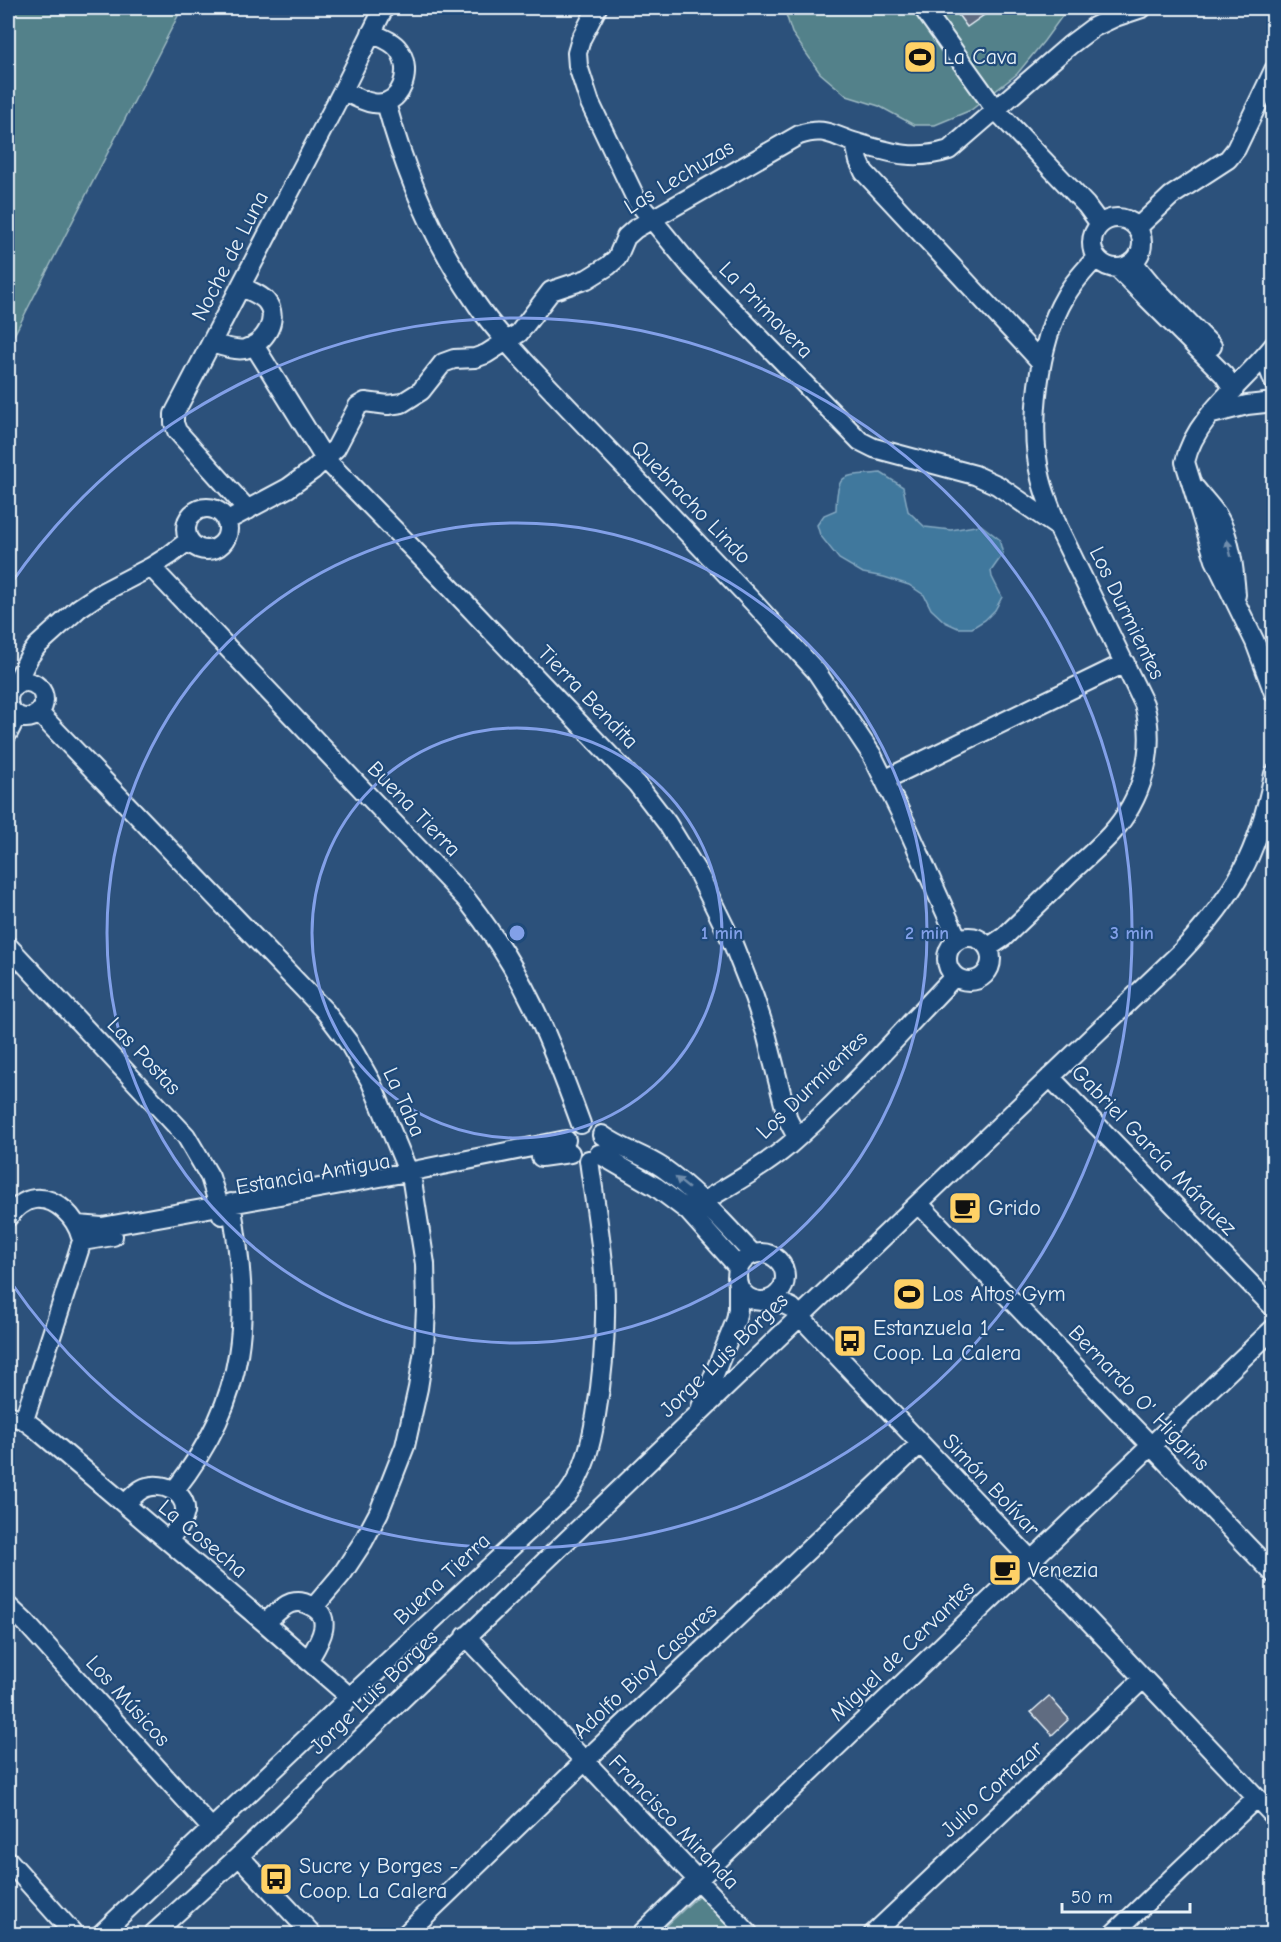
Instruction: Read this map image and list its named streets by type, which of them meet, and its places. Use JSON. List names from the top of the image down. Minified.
{"streets":{"street":["Las Lechuzas","Noche de Luna","La Primavera","Quebracho Lindo","Los Durmientes","Tierra Bendita","Buena Tierra","Las Postas","La Taba","Gabriel García Márquez","Estancia Antigua","Jorge Luis Borges","Bernardo O' Higgins","Simón Bolívar","La Cosecha","Miguel de Cervantes","Adolfo Bioy Casares","Los Músicos","Julio Cortazar","Francisco Miranda"]},"crossings":[["Las Lechuzas","Noche de Luna"],["Las Lechuzas","La Primavera"],["Las Lechuzas","Quebracho Lindo"],["Las Lechuzas","Tierra Bendita"],["La Primavera","Los Durmientes"],["Quebracho Lindo","Los Durmientes"],["Los Durmientes","Tierra Bendita"],["Buena Tierra","Estancia Antigua"],["Buena Tierra","La Cosecha"],["Buena Tierra","Los Músicos"],["Las Postas","Estancia Antigua"],["La Taba","Estancia Antigua"],["Gabriel García Márquez","Jorge Luis Borges"],["Estancia Antigua","La Cosecha"],["Jorge Luis Borges","Bernardo O' Higgins"],["Jorge Luis Borges","Simón Bolívar"],["Jorge Luis Borges","Francisco Miranda"],["Bernardo O' Higgins","Miguel de Cervantes"],["Simón Bolívar","Miguel de Cervantes"],["Simón Bolívar","Adolfo Bioy Casares"],["Simón Bolívar","Julio Cortazar"],["Miguel de Cervantes","Francisco Miranda"],["Adolfo Bioy Casares","Francisco Miranda"]],"places":{"sports":["La Cava","Los Altos Gym"],"cafe":["Grido","Venezia"],"bus stop":["Estanzuela 1 - Coop. La Calera","Sucre y Borges - Coop. La Calera"]},"scale_bar":"50 m","rings":["1 min","2 min","3 min"]}
